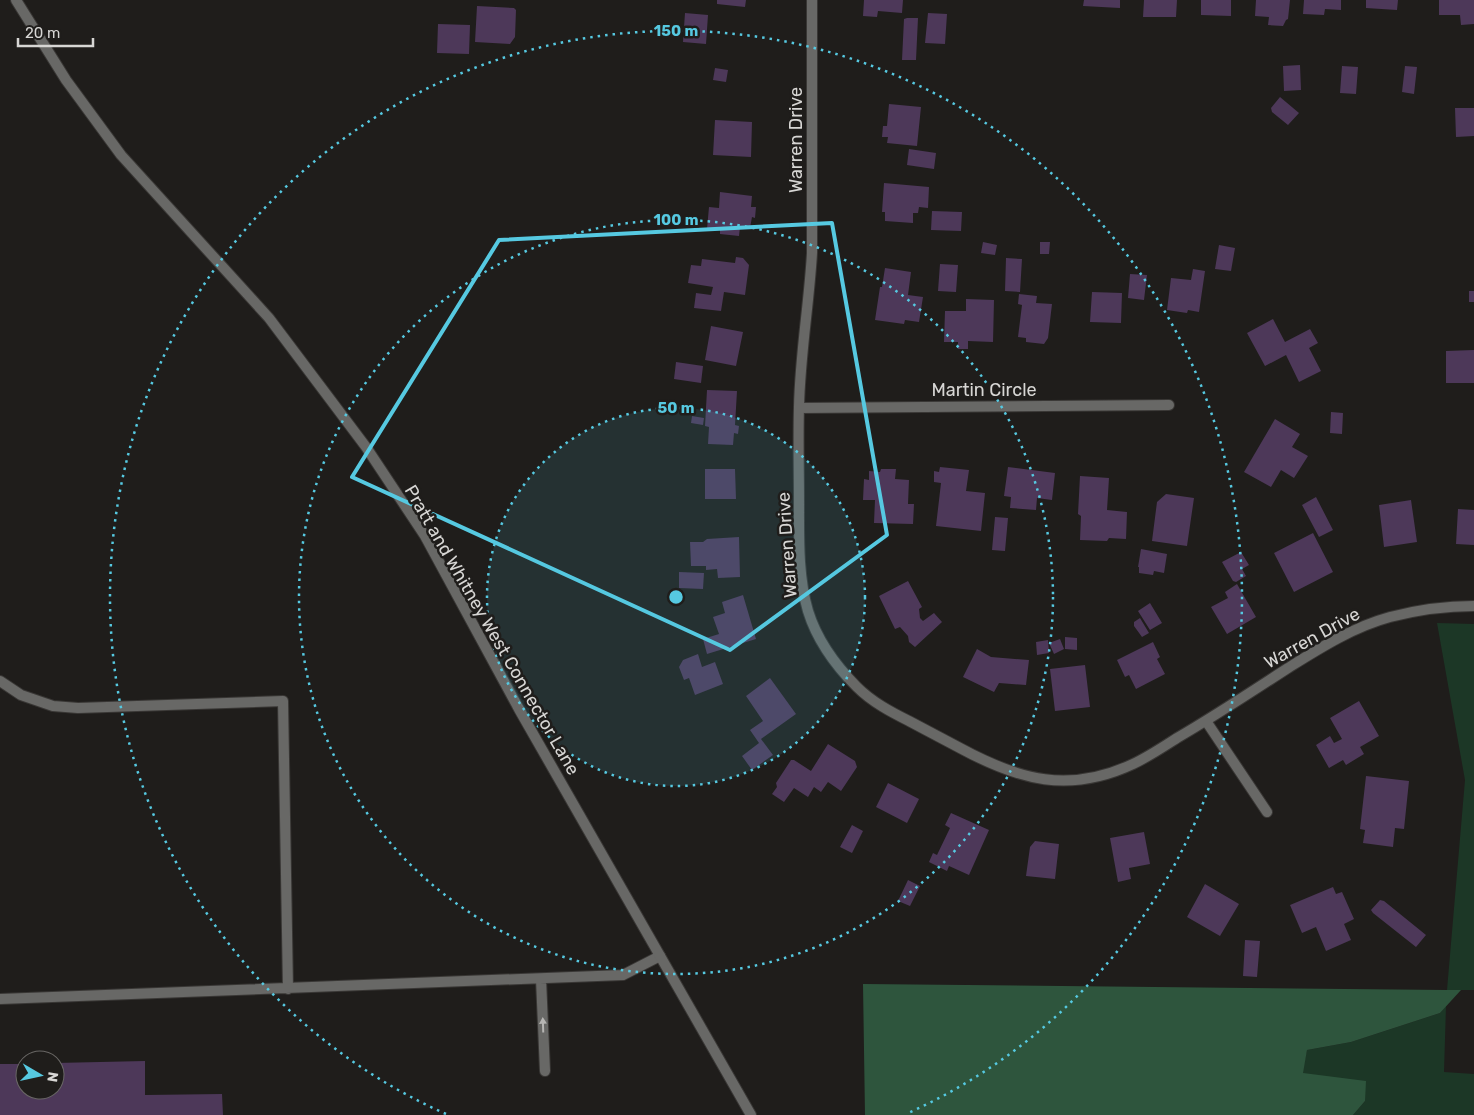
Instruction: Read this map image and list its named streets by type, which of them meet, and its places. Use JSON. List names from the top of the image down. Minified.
{"streets":{"street":["Warren Drive","Martin Circle","Pratt and Whitney West Connector Lane"]},"crossings":[["Warren Drive","Martin Circle"]],"scale_bar":"20 m","north":"right","rings":["150 m","100 m","50 m"]}
